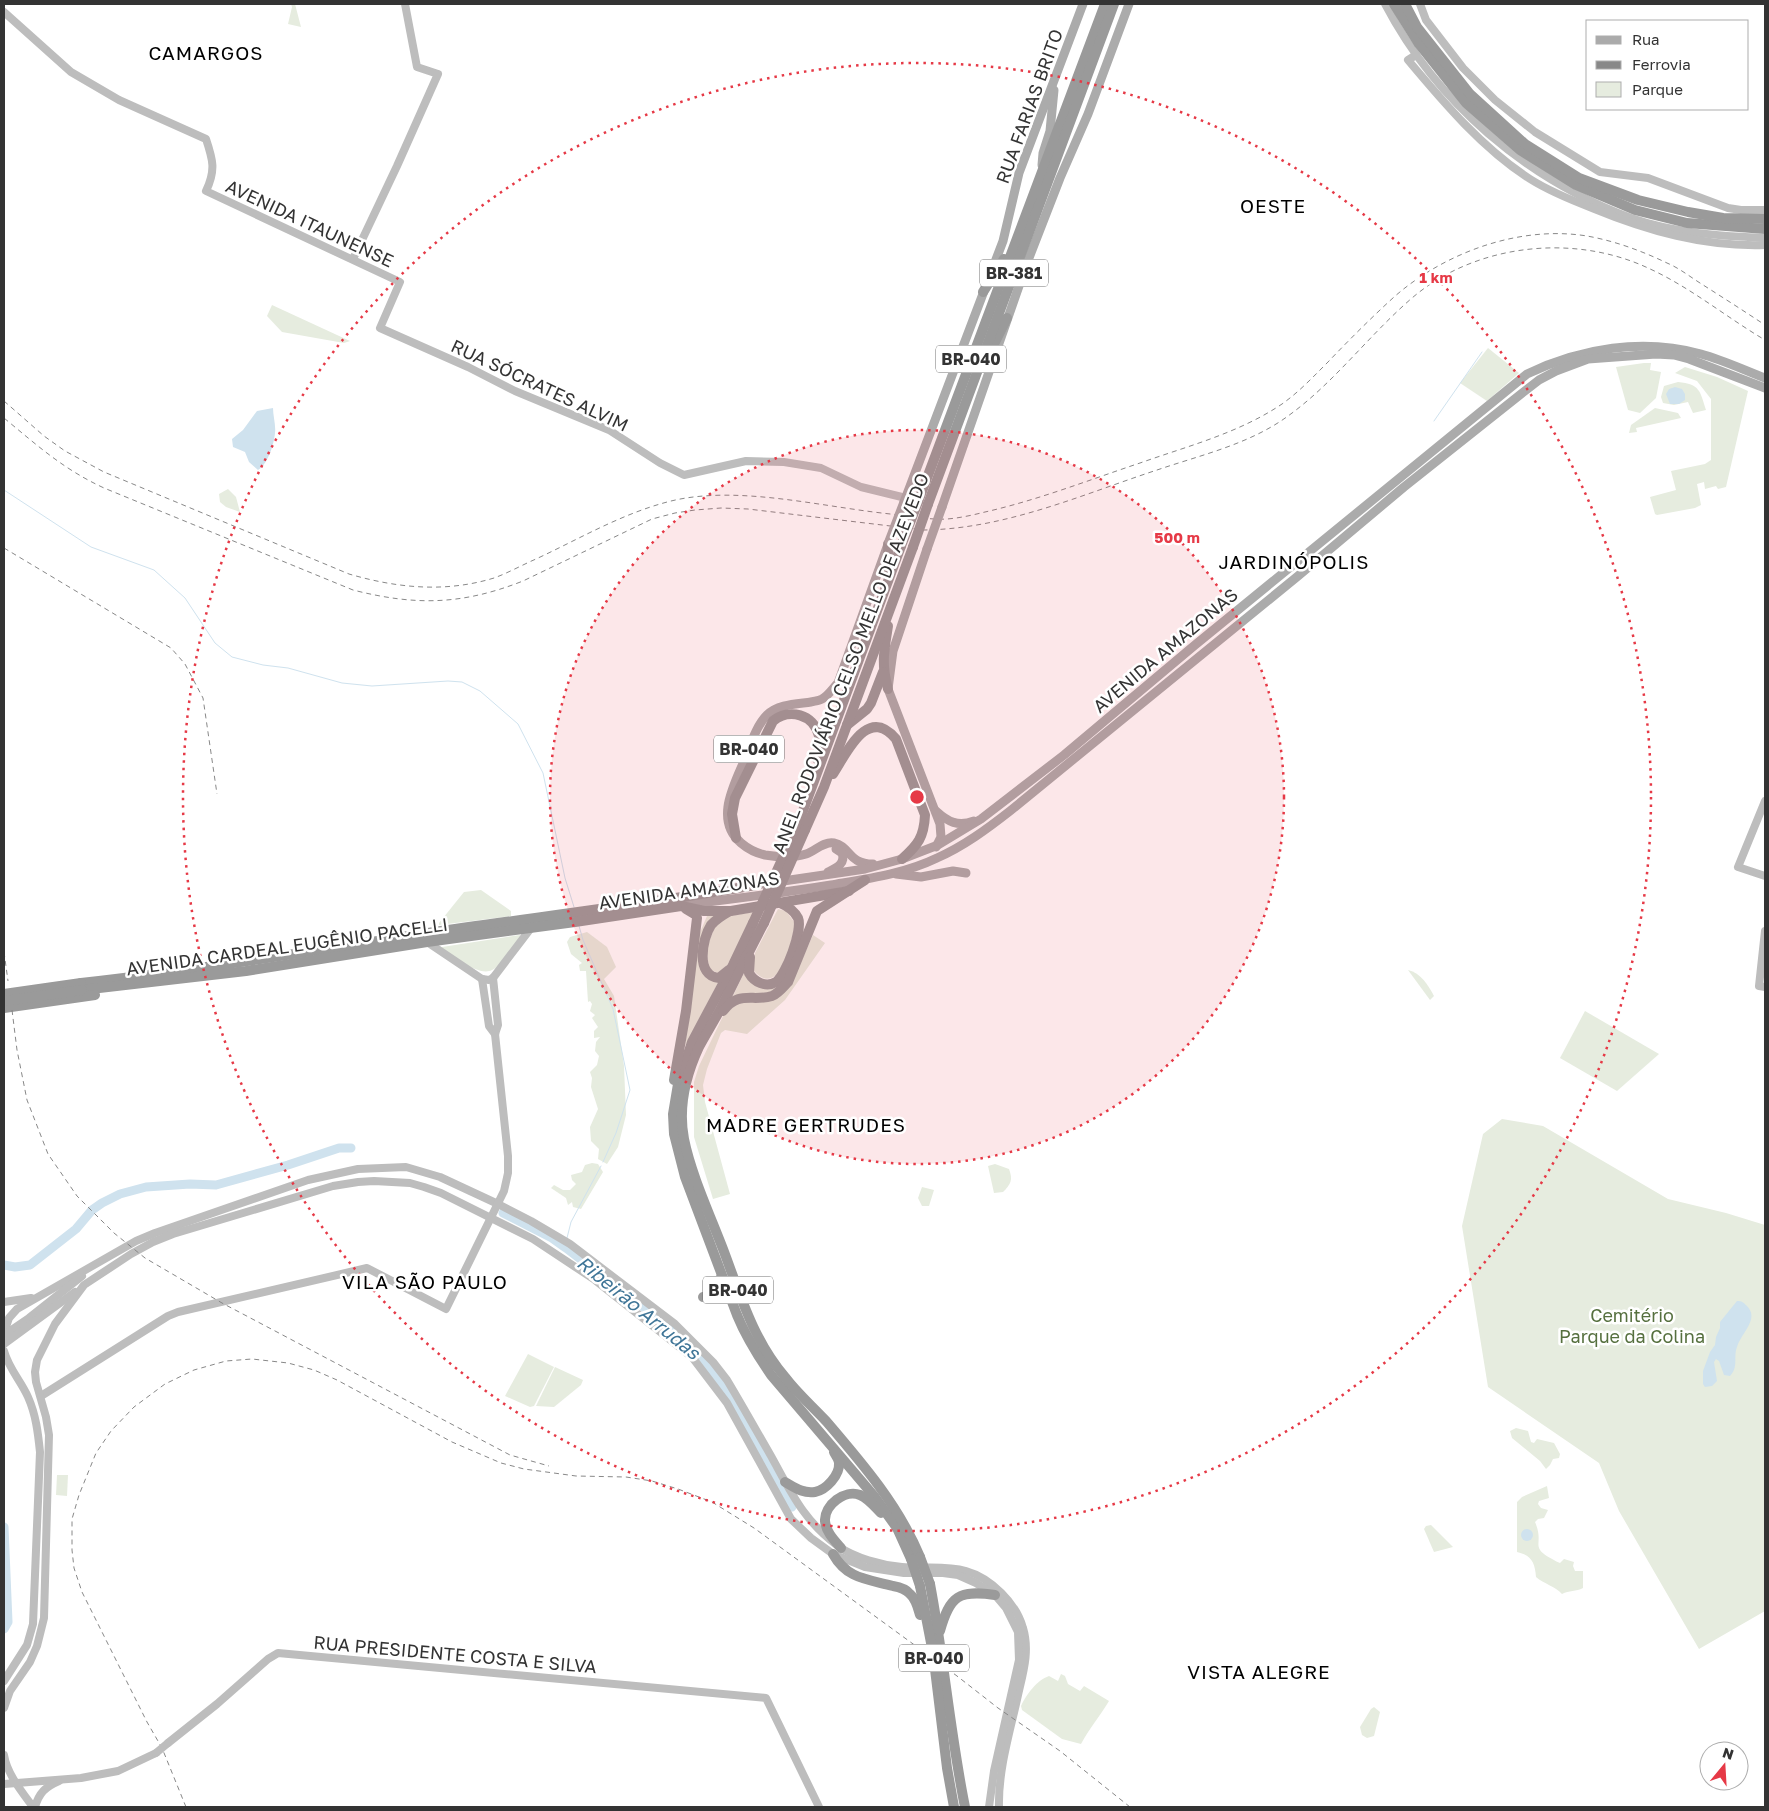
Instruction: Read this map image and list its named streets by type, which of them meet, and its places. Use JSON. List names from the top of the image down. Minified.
{"streets":{"highway":["BR-381","BR-040","AVENIDA AMAZONAS","ANEL RODOVIÁRIO CELSO MELLO DE AZEVEDO","AVENIDA CARDEAL EUGÊNIO PACELLI"],"main road":["RUA FARIAS BRITO"],"street":["AVENIDA ITAUNENSE","RUA SÓCRATES ALVIM","RUA PRESIDENTE COSTA E SILVA"]},"crossings":[["RUA FARIAS BRITO","BR-040"],["RUA FARIAS BRITO","RUA SÓCRATES ALVIM"],["AVENIDA ITAUNENSE","RUA SÓCRATES ALVIM"],["AVENIDA AMAZONAS","AVENIDA CARDEAL EUGÊNIO PACELLI"]],"districts":["CAMARGOS","OESTE","JARDINÓPOLIS","MADRE GERTRUDES","VILA SÃO PAULO","VISTA ALEGRE"],"water":["Ribeirão Arrudas"],"parks":["Cemitério Parque da Colina"],"legend":["Rua","Ferrovia","Parque"],"north":"top","rings":["1 km","500 m"]}
